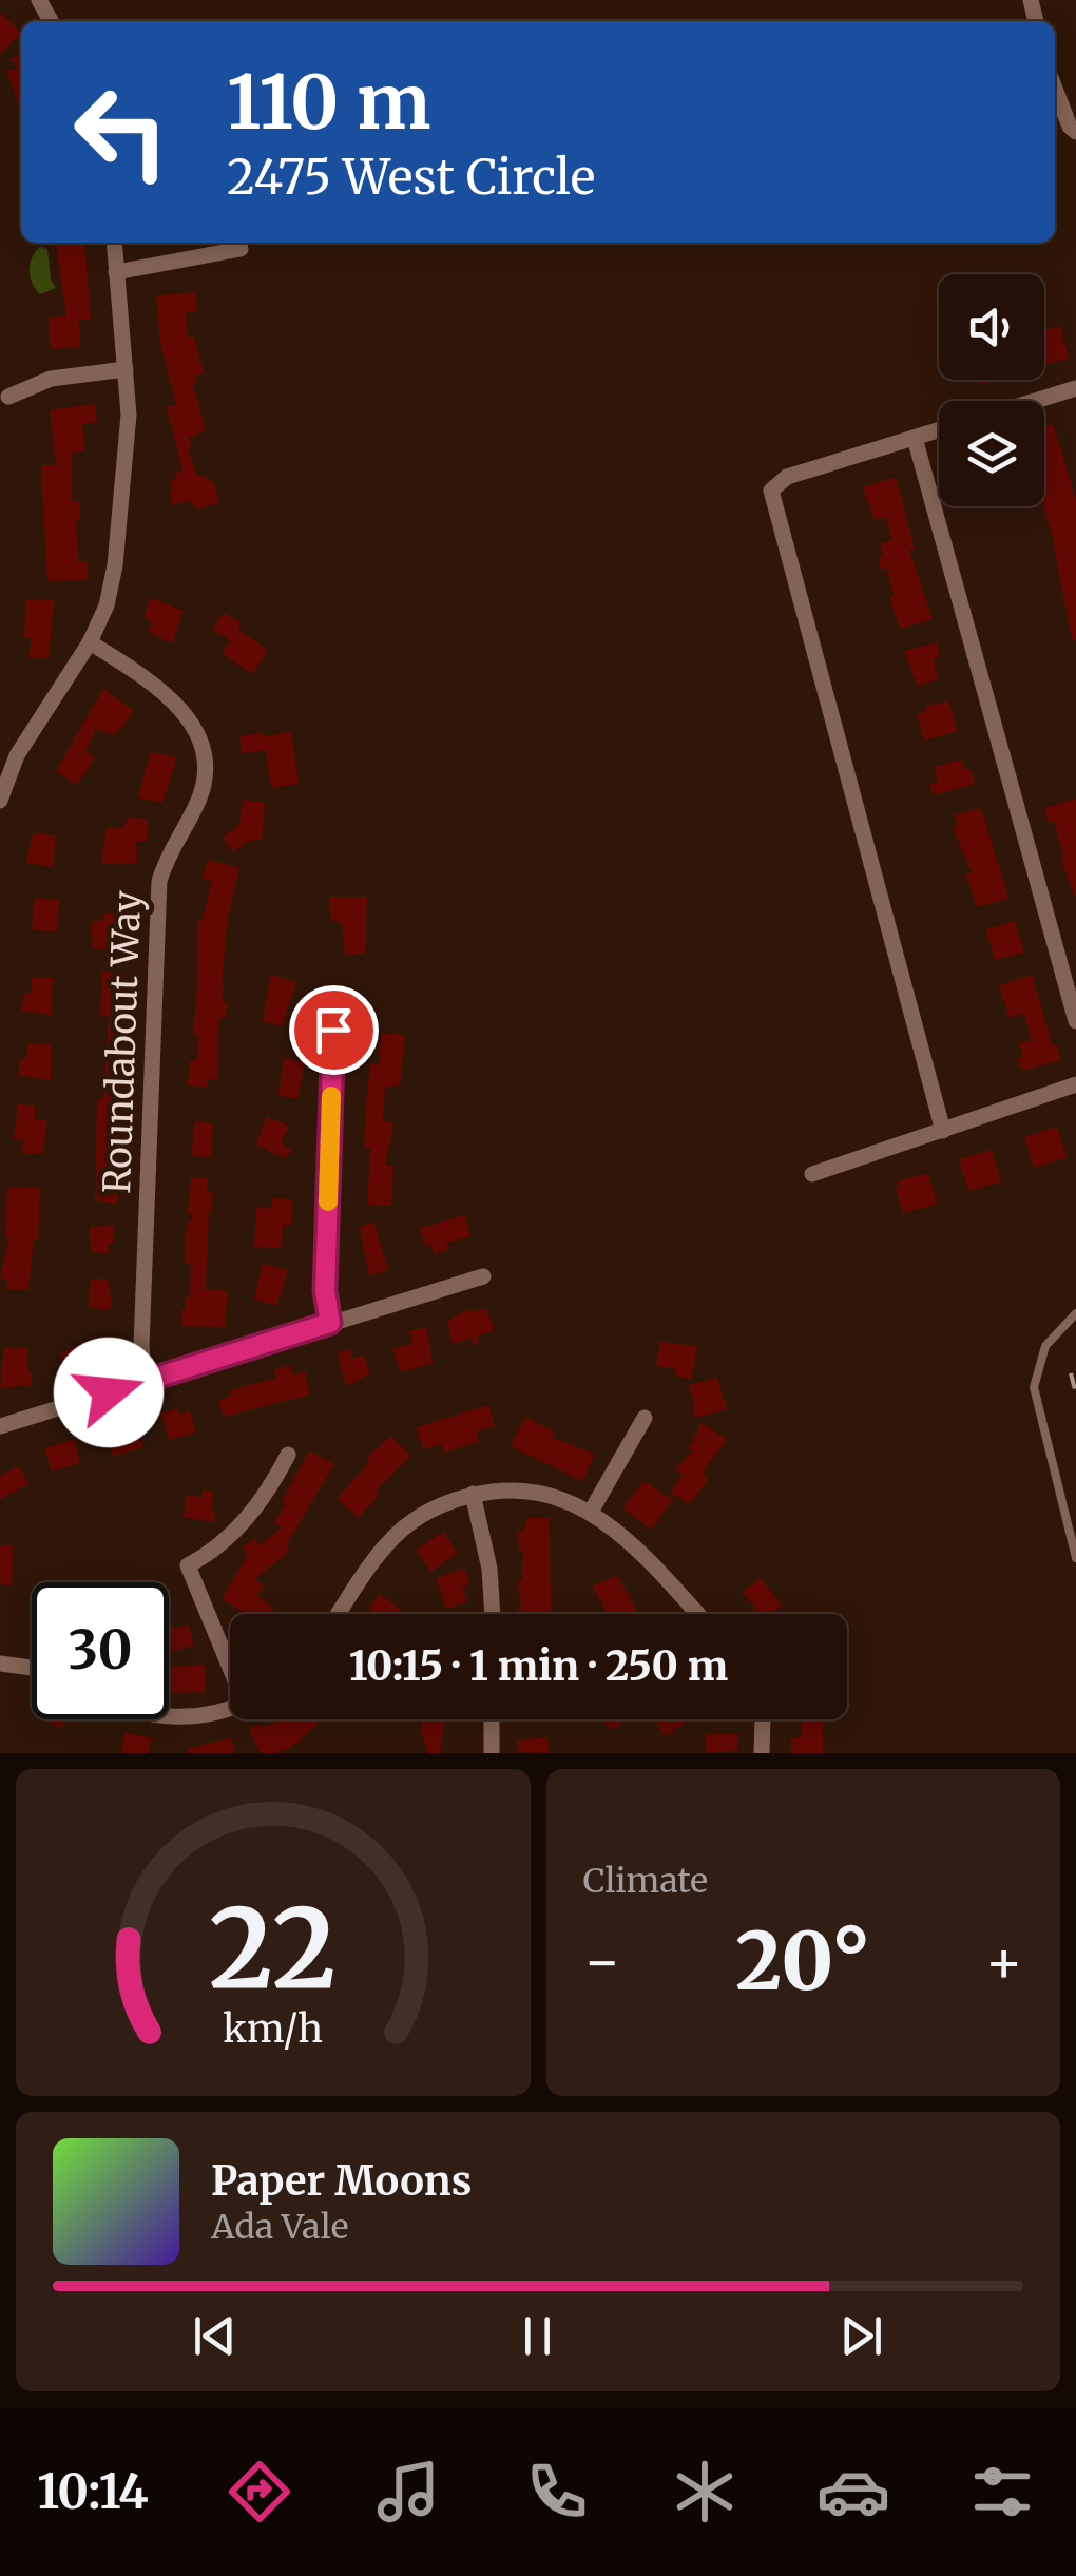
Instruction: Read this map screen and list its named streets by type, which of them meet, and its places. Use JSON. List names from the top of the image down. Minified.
{"streets":{"street":["Roundabout Way"]},"page":{"turn":["110 m","2475 West Circle"],"limit":"30","trip":"10:15 · 1 min · 250 m","tile":"Climate","heat":["−","20°","+"],"song":["Paper Moons","Ada Vale"],"tabs":"10:14","gauge":["22","km/h"]}}
